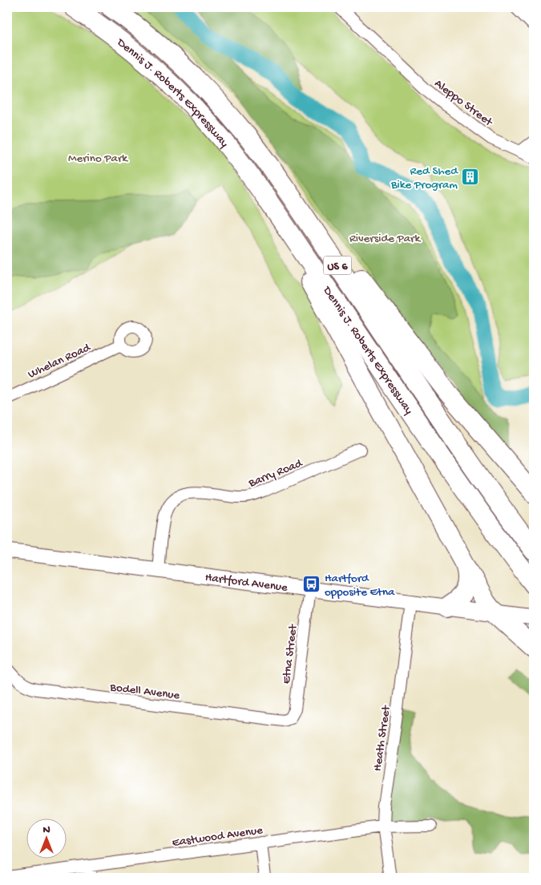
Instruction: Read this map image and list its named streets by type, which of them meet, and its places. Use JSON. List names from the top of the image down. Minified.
{"streets":{"highway":["Dennis J. Roberts Expressway","US 6"],"main road":["Hartford Avenue"],"street":["Aleppo Street","Whelan Road","Barry Road","Etna Street","Bodell Avenue","Heath Street","Eastwood Avenue"]},"crossings":[["Barry Road","Hartford Avenue"],["Hartford Avenue","Etna Street"],["Hartford Avenue","Heath Street"],["Etna Street","Bodell Avenue"],["Heath Street","Eastwood Avenue"]],"parks":["Merino Park","Riverside Park"],"places":{"building":["Red Shed Bike Program"],"bus stop":["Hartford opposite Etna"]},"north":"top"}
